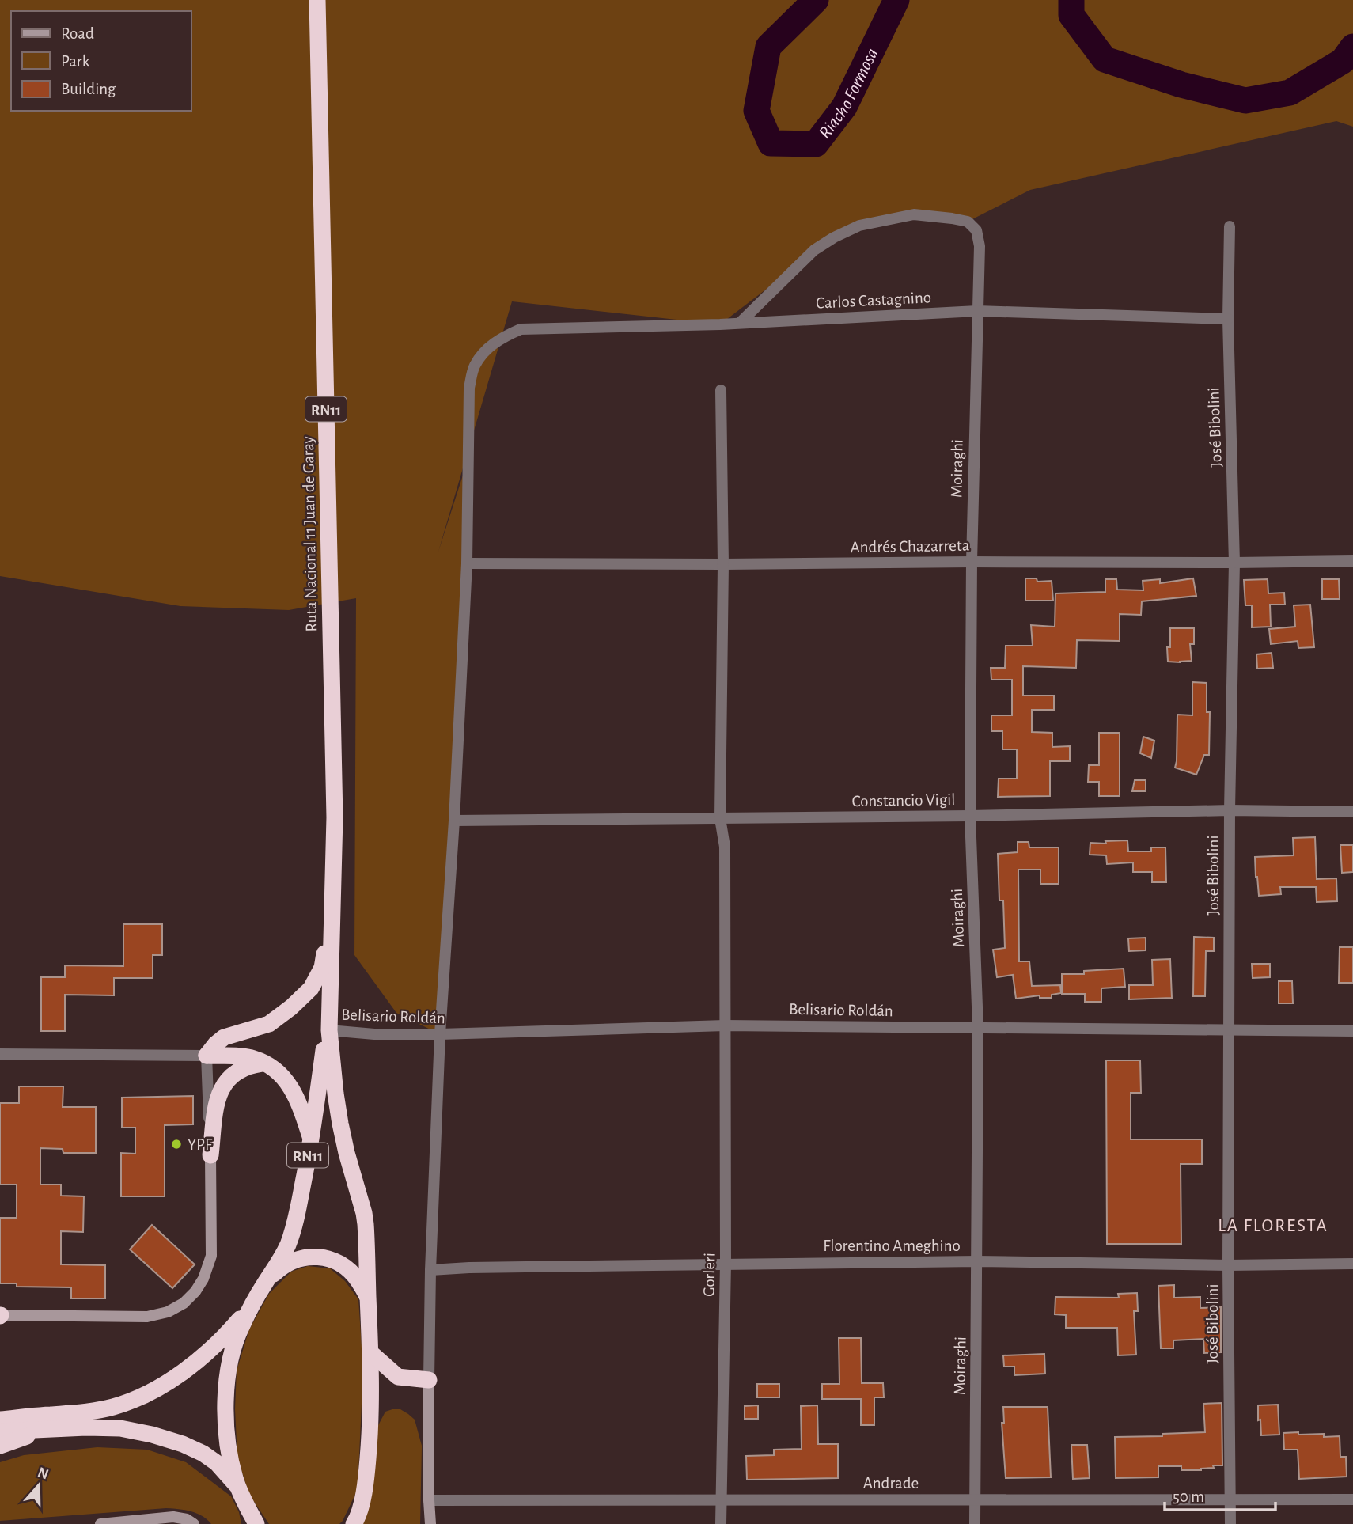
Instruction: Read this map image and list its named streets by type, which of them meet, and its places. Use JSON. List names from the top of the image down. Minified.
{"streets":{"highway":["RN11","Ruta Nacional 11 Juan de Garay"],"street":["Carlos Castagnino","José Bibolini","Moiraghi","Andrés Chazarreta","Constancio Vigil","Belisario Roldán","Florentino Ameghino","Gorleri","Andrade"]},"crossings":[["Carlos Castagnino","José Bibolini"],["Carlos Castagnino","Moiraghi"],["Carlos Castagnino","Andrés Chazarreta"],["José Bibolini","Andrés Chazarreta"],["José Bibolini","Constancio Vigil"],["José Bibolini","Belisario Roldán"],["José Bibolini","Florentino Ameghino"],["José Bibolini","Andrade"],["Moiraghi","Andrés Chazarreta"],["Moiraghi","Constancio Vigil"],["Moiraghi","Belisario Roldán"],["Moiraghi","Florentino Ameghino"],["Moiraghi","Andrade"],["Ruta Nacional 11 Juan de Garay","Belisario Roldán"],["Andrés Chazarreta","Gorleri"],["Constancio Vigil","Gorleri"],["Belisario Roldán","Gorleri"],["Florentino Ameghino","Gorleri"],["Gorleri","Andrade"]],"districts":["LA FLORESTA"],"water":["Riacho Formosa"],"places":["YPF"],"legend":["Road","Park","Building"],"scale_bar":"50 m","north":"top"}
